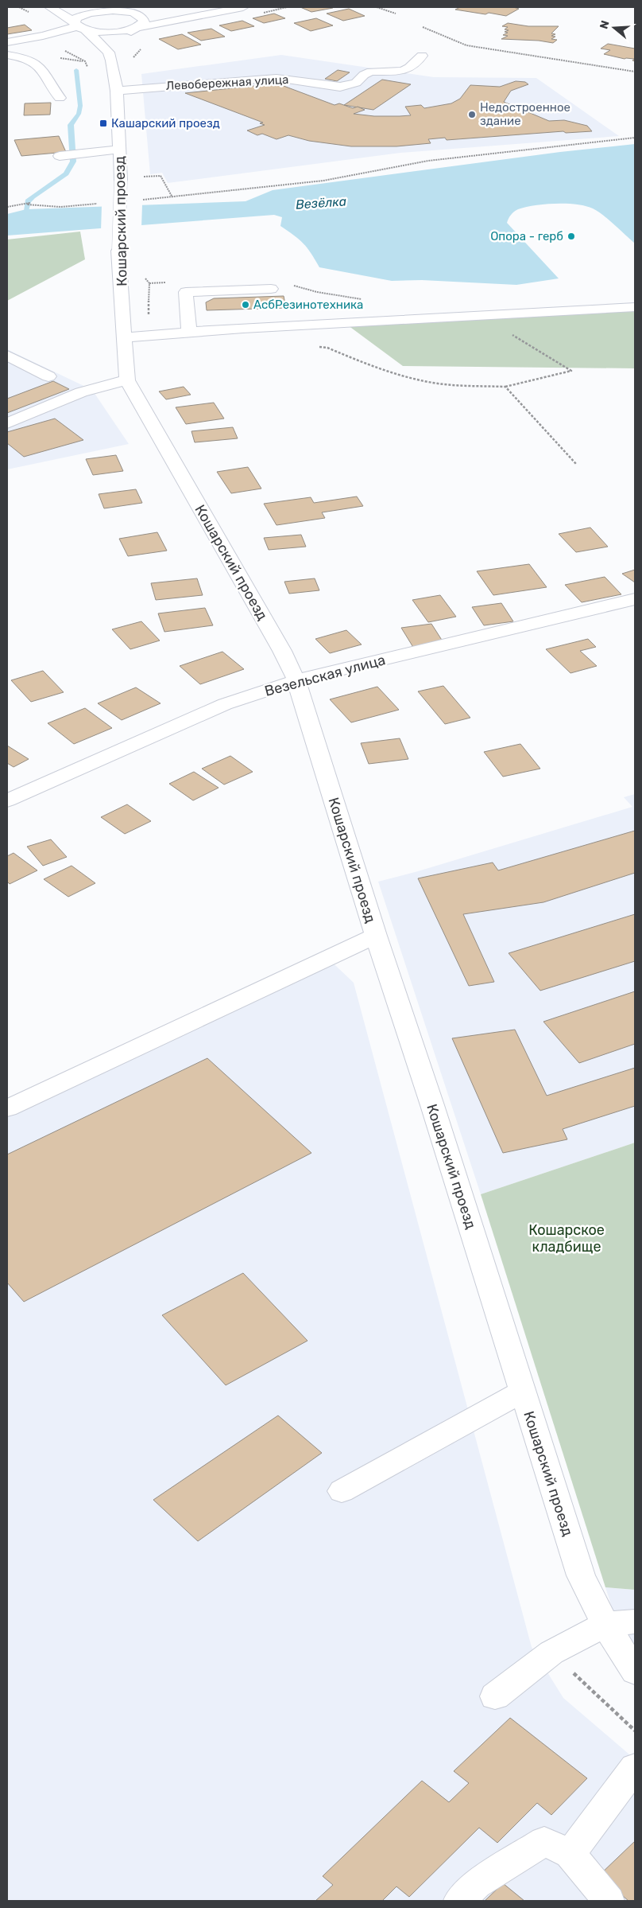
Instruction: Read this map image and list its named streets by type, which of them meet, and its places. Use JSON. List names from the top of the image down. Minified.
{"streets":{"street":["Левобережная улица","Кошарский проезд","Везельская улица"]},"crossings":[["Левобережная улица","Кошарский проезд"],["Кошарский проезд","Везельская улица"]],"water":["Везёлка"],"parks":["Кошарское кладбище"],"places":{"other":["Недостроенное здание","Опора - герб","АсбРезинотехника"],"transit":["Кашарский проезд"]},"north":"left"}
